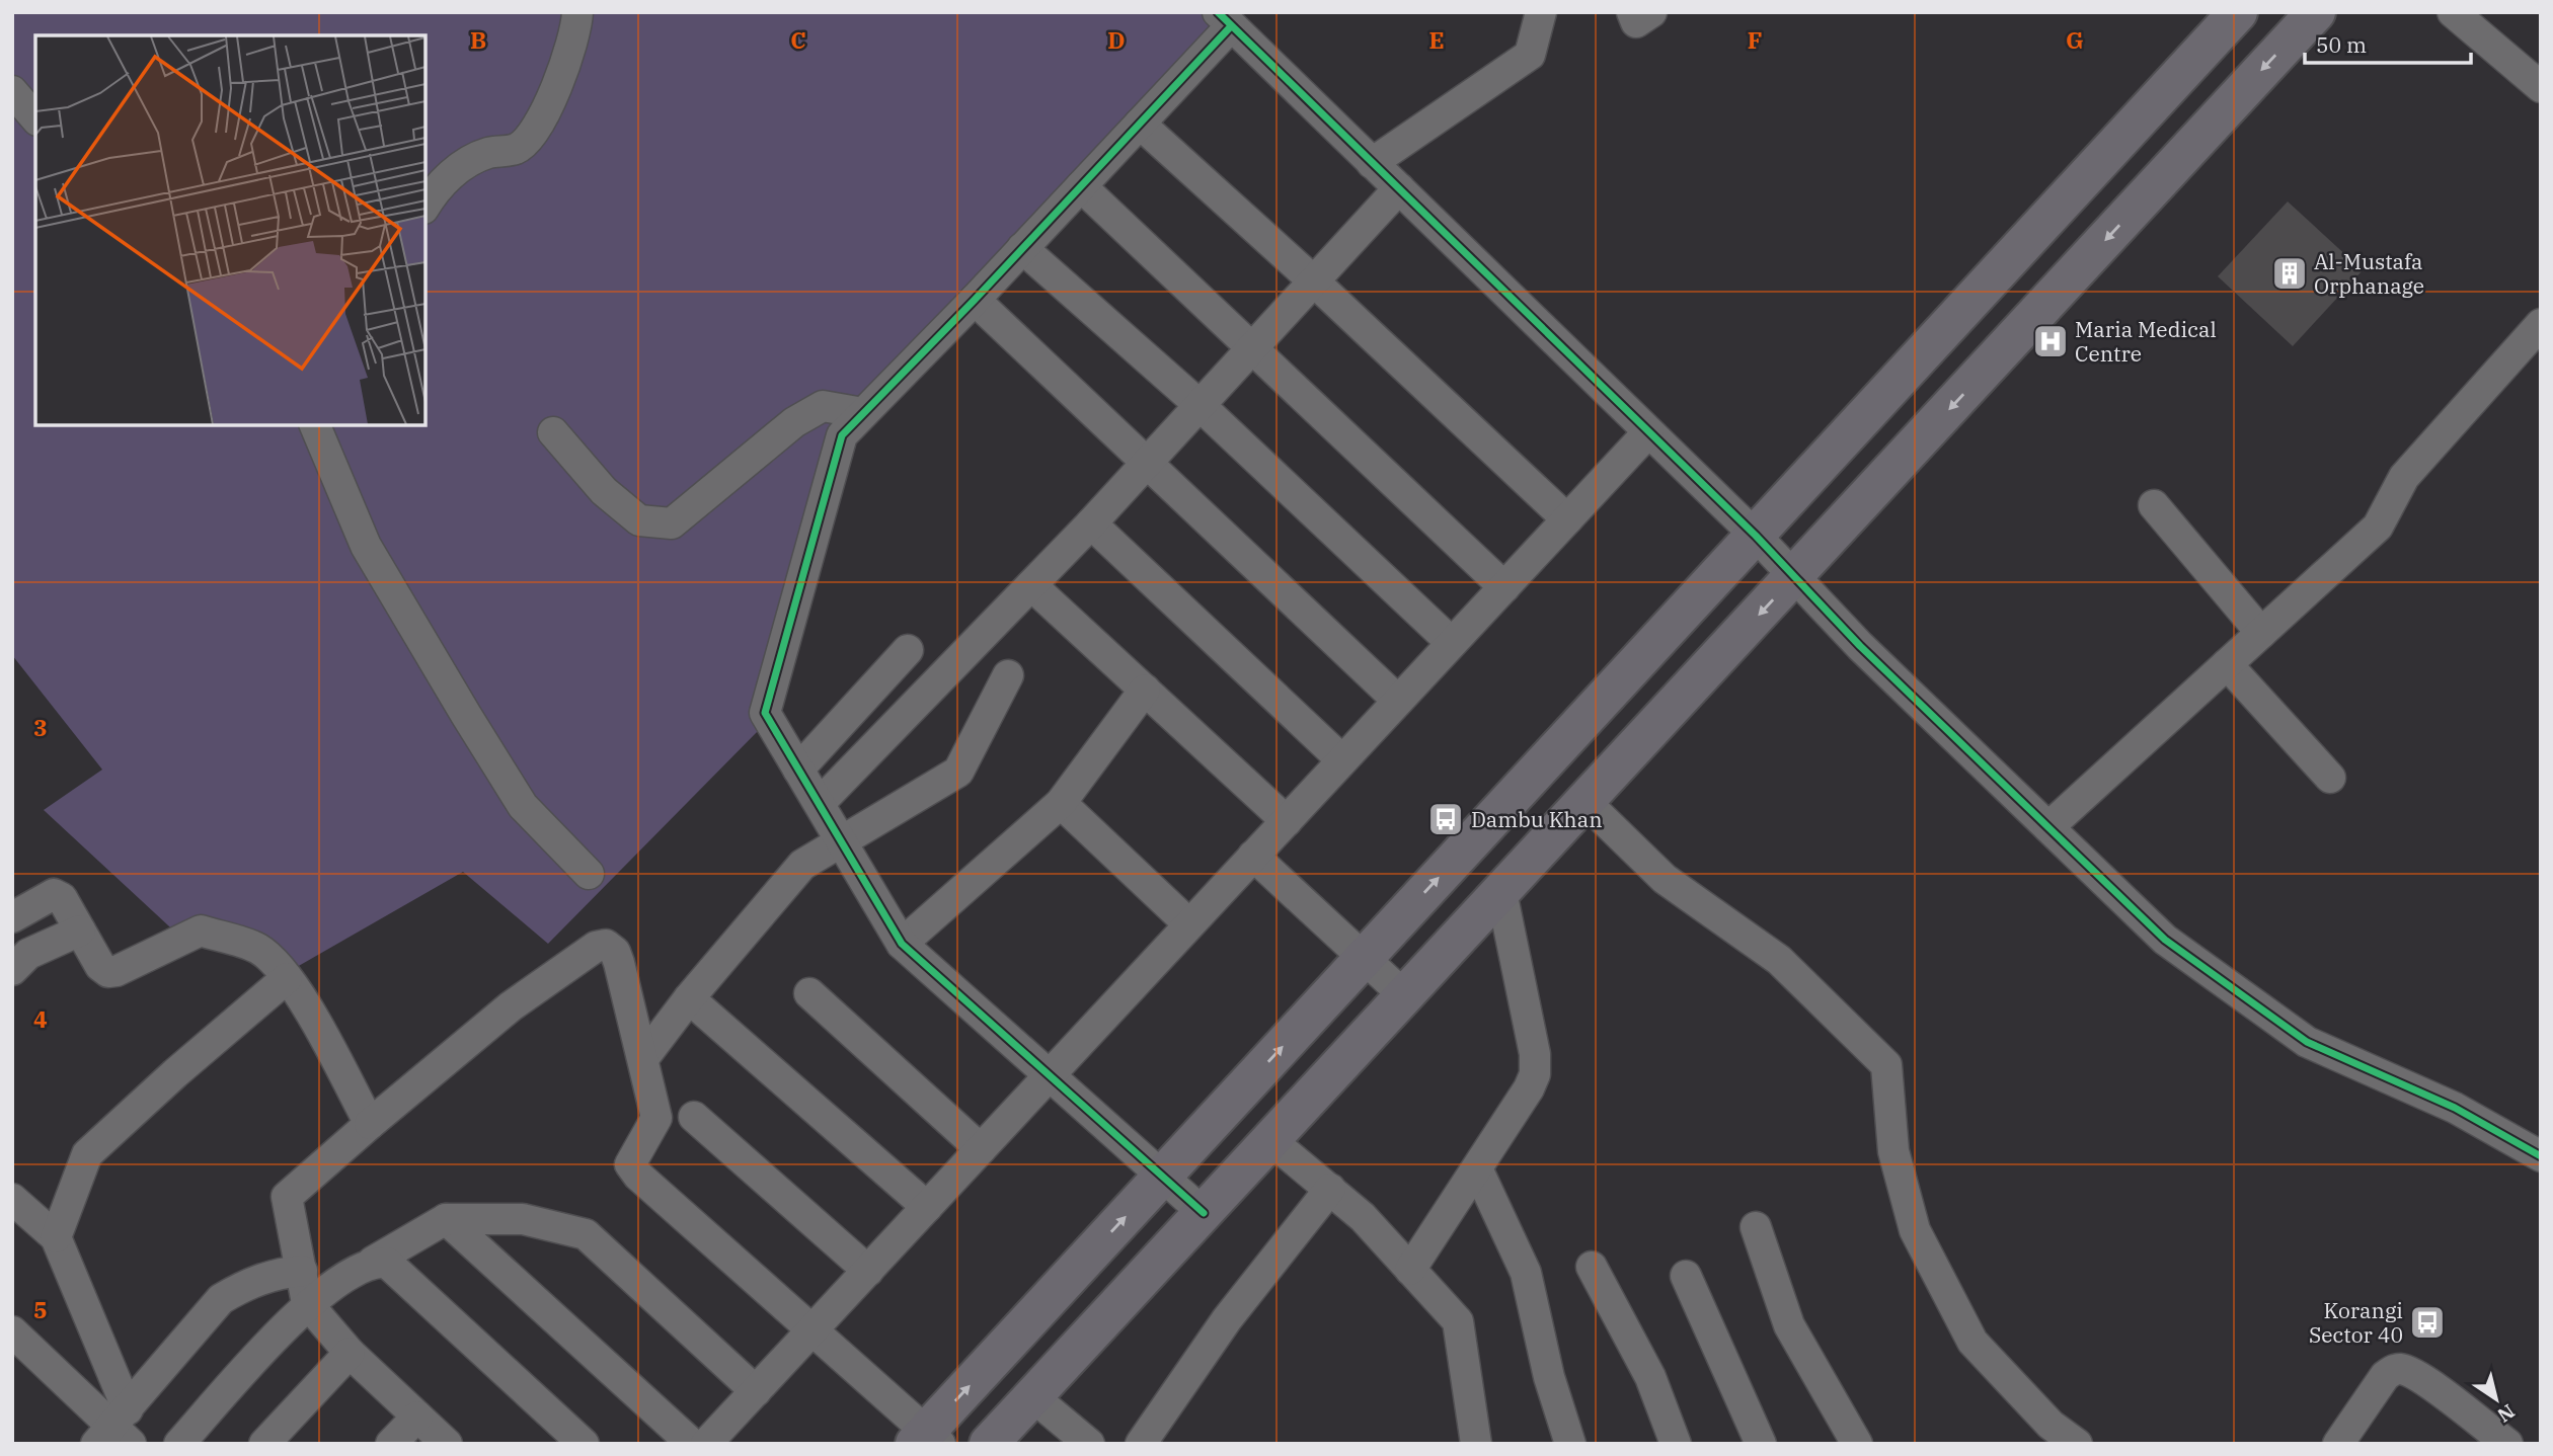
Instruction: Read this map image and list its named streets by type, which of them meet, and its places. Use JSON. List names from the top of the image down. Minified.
{"places":{"building":["Al-Mustafa Orphanage"],"hospital":["Maria Medical Centre"],"bus stop":["Dambu Khan","Korangi Sector 40"]},"scale_bar":"50 m","north":"bottom right","grid":{"columns":["B","C","D","E","F","G"],"rows":["3","4","5"]}}
